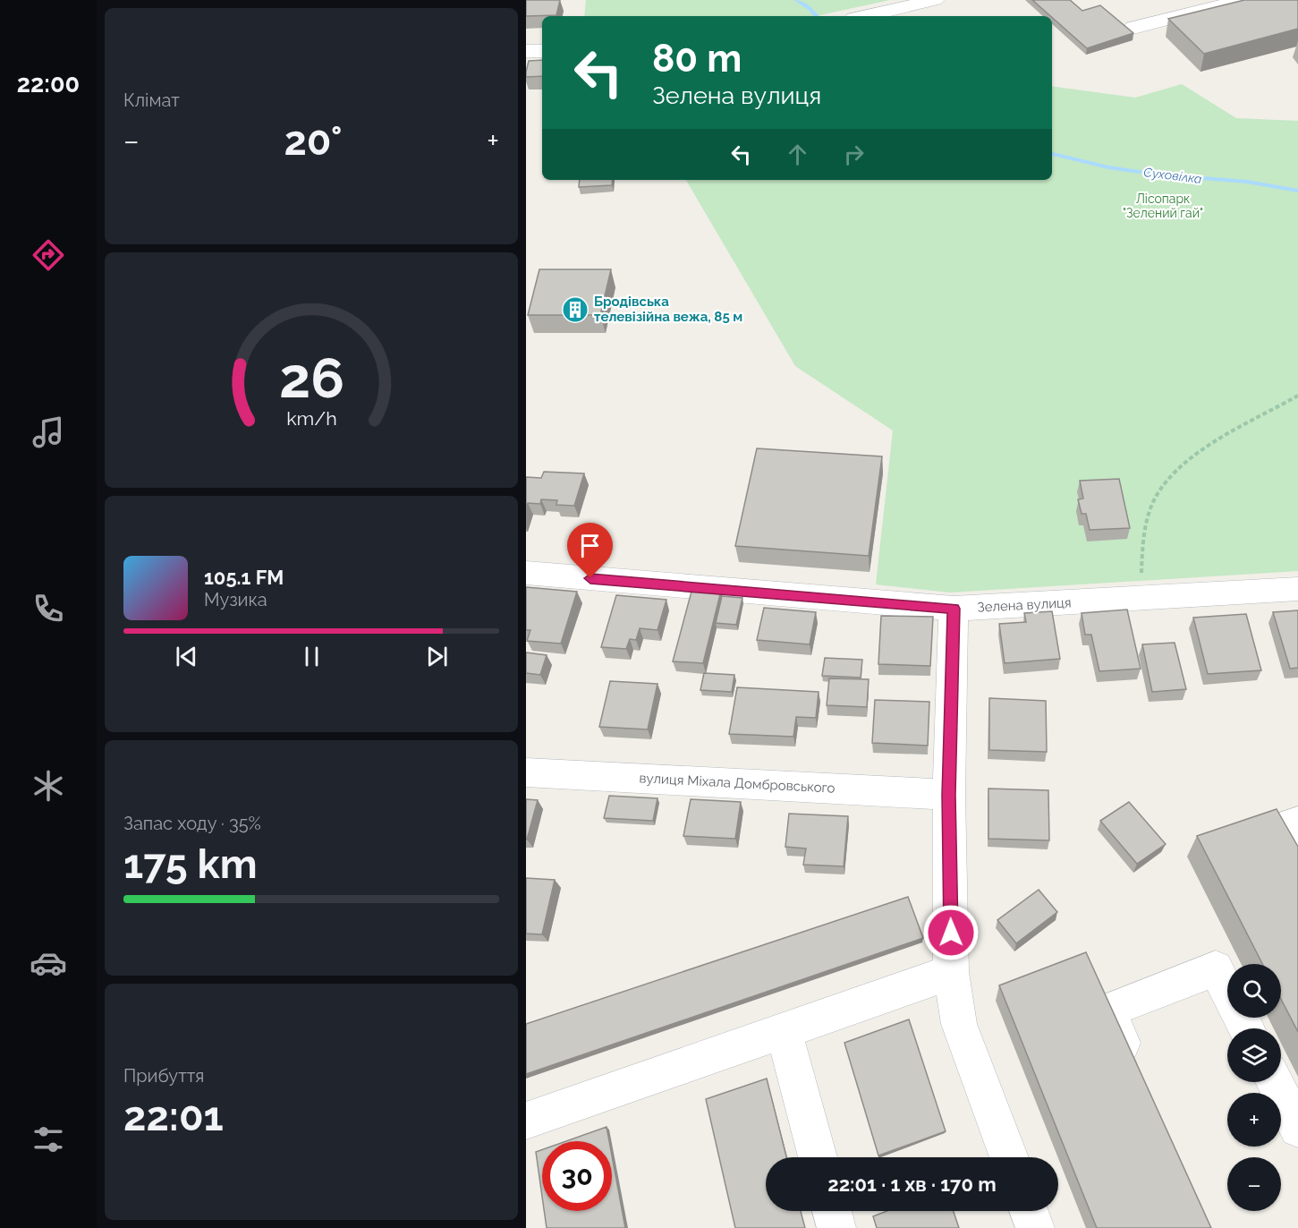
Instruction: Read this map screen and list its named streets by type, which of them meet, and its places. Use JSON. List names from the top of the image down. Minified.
{"streets":{"street":["Зелена вулиця","вулиця Міхала Домбровського"]},"water":["Суховілка"],"parks":["Лісопарк \"Зелений гай\""],"places":{"building":["Бродівська телевізійна вежа, 85 м"]},"page":{"tabs":"22:00","tile":["Клімат",["Запас ходу · 35%","175 km"],["Прибуття","22:01"]],"turn":["80 m","Зелена вулиця"],"heat":["−","20°","+"],"song":["105.1 FM","Музика"],"map_buttons":["+","−"],"limit":"30","trip":"22:01 · 1 хв · 170 m","gauge":["26","km/h"]}}
